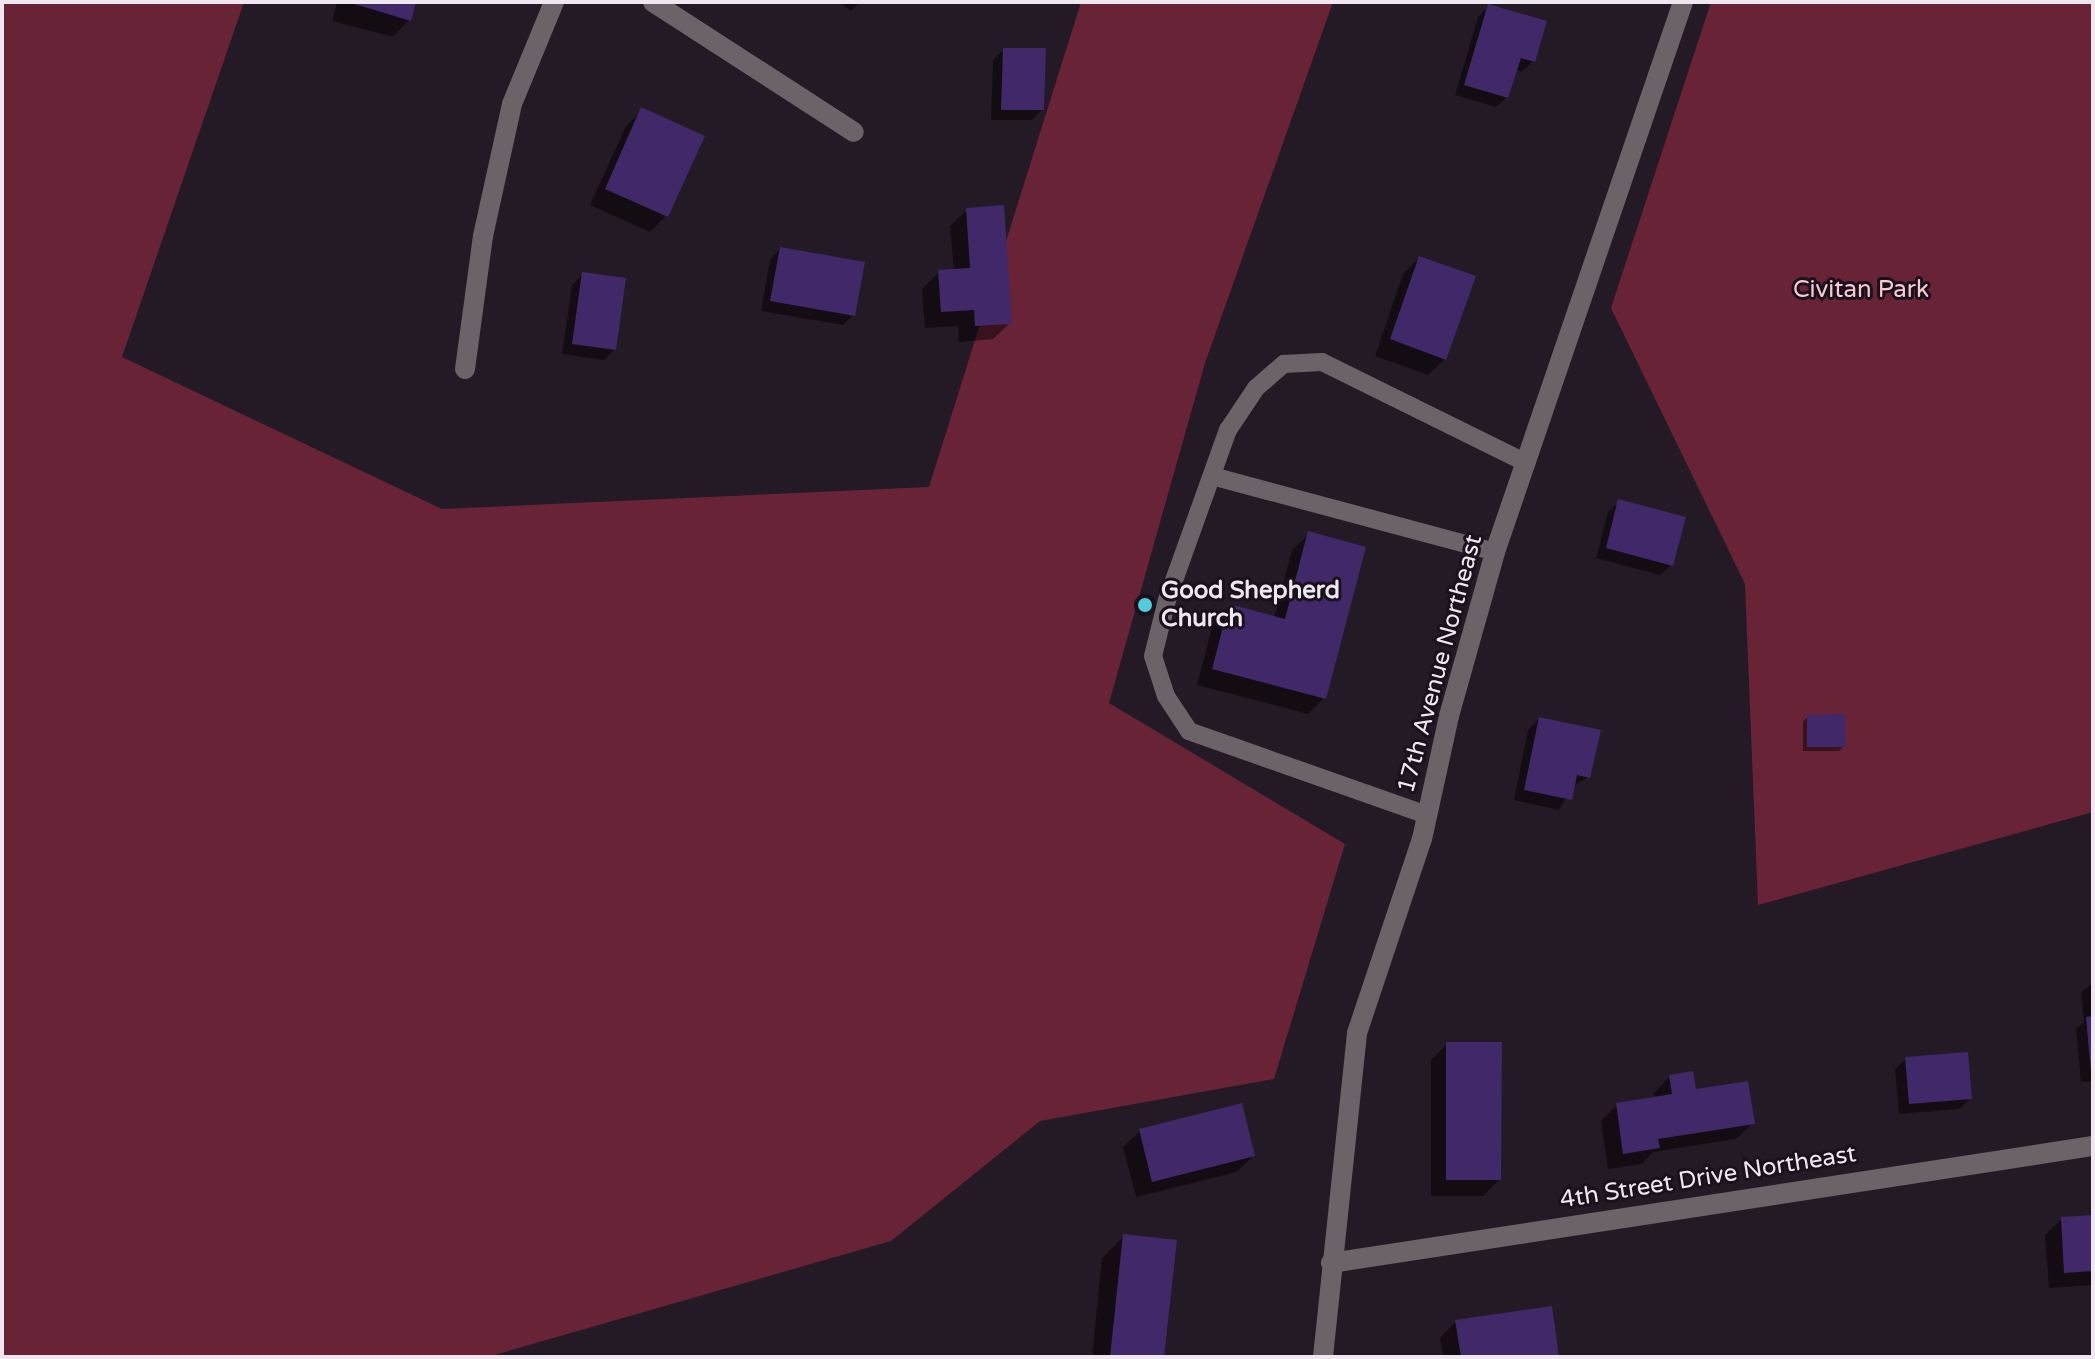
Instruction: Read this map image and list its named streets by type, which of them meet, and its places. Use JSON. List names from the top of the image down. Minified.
{"streets":{"street":["17th Avenue Northeast","4th Street Drive Northeast"]},"crossings":[["17th Avenue Northeast","4th Street Drive Northeast"]],"parks":["Civitan Park"],"places":["Good Shepherd Church"]}
